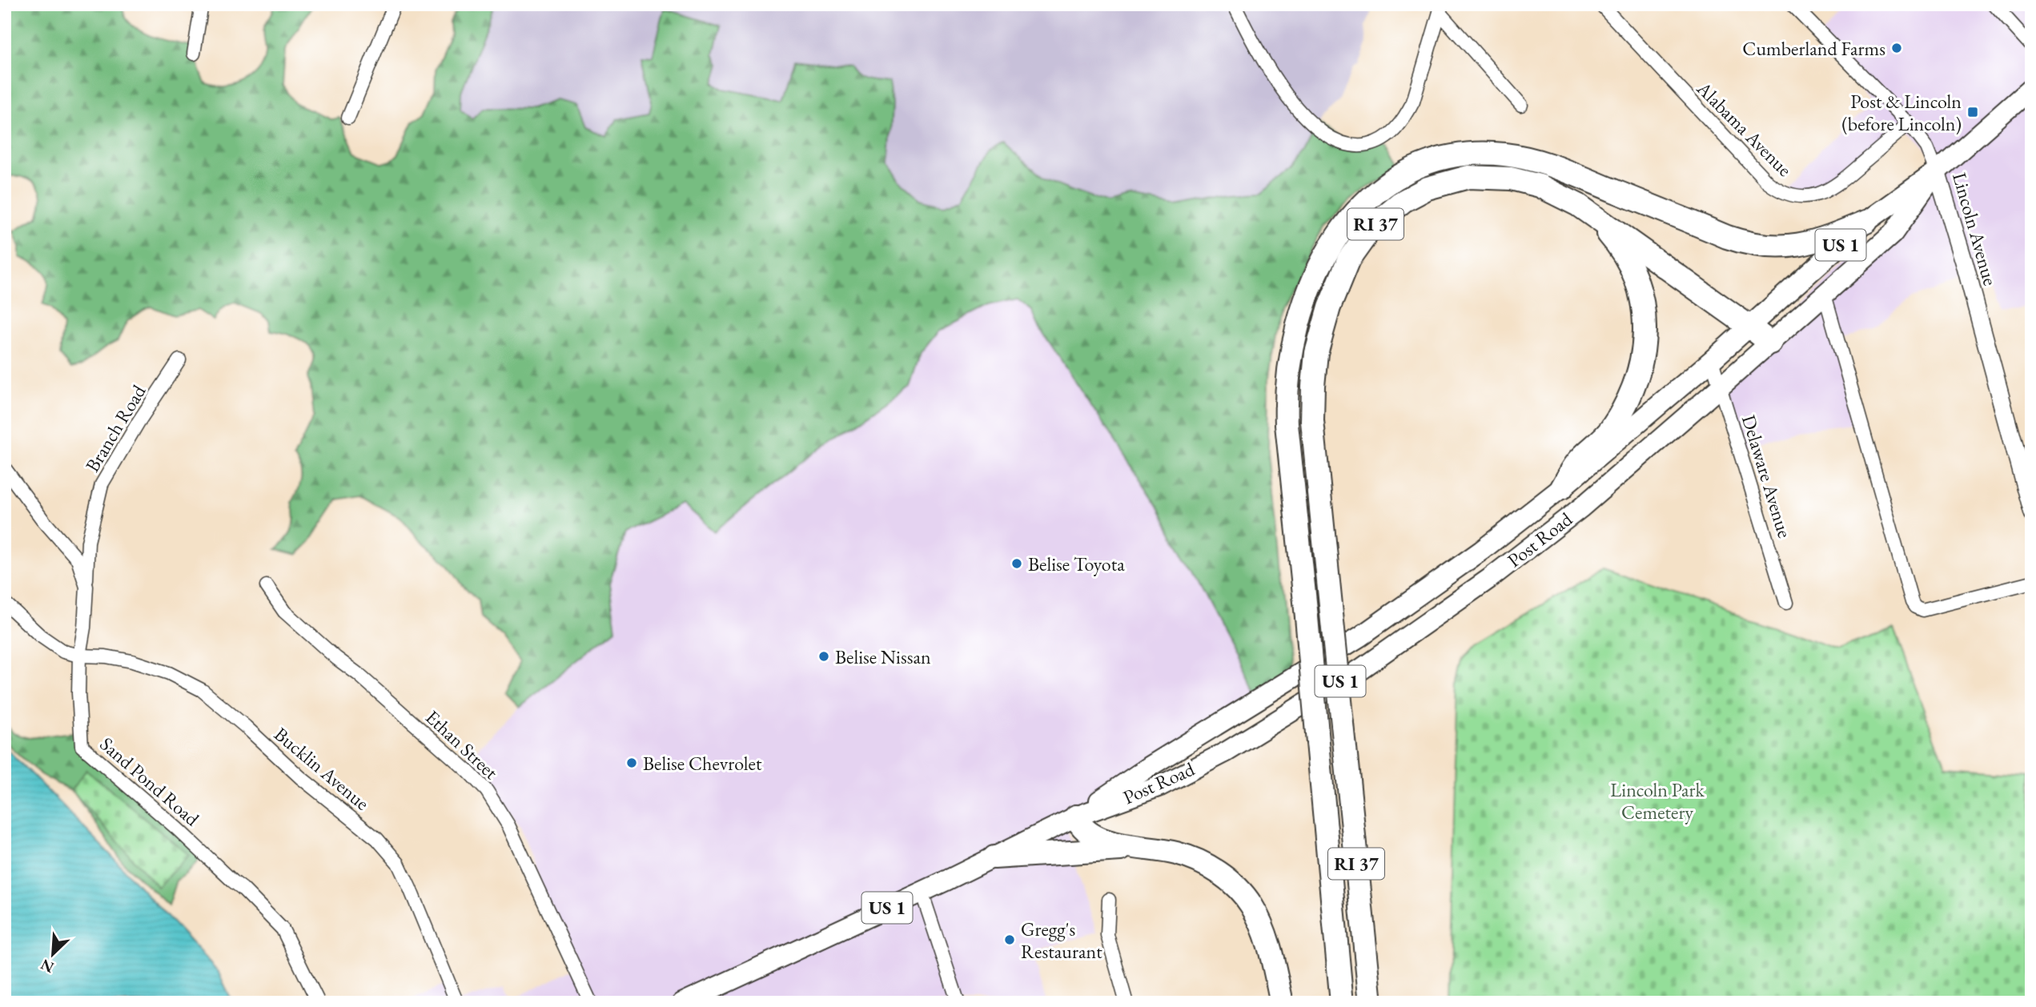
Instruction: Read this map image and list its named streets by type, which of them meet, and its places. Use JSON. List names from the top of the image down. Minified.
{"streets":{"highway":["RI 37"],"main road":["US 1","Post Road"],"street":["Alabama Avenue","Lincoln Avenue","Branch Road","Delaware Avenue","Ethan Street","Bucklin Avenue","Sand Pond Road"]},"crossings":[["Alabama Avenue","Lincoln Avenue"],["Lincoln Avenue","Post Road"],["Branch Road","Sand Pond Road"],["Delaware Avenue","Post Road"],["Bucklin Avenue","Sand Pond Road"]],"parks":["Lincoln Park Cemetery"],"places":{"other":["Cumberland Farms","Belise Toyota","Belise Nissan","Belise Chevrolet","Gregg's Restaurant"],"transit":["Post & Lincoln (before Lincoln)"]},"north":"bottom left"}
